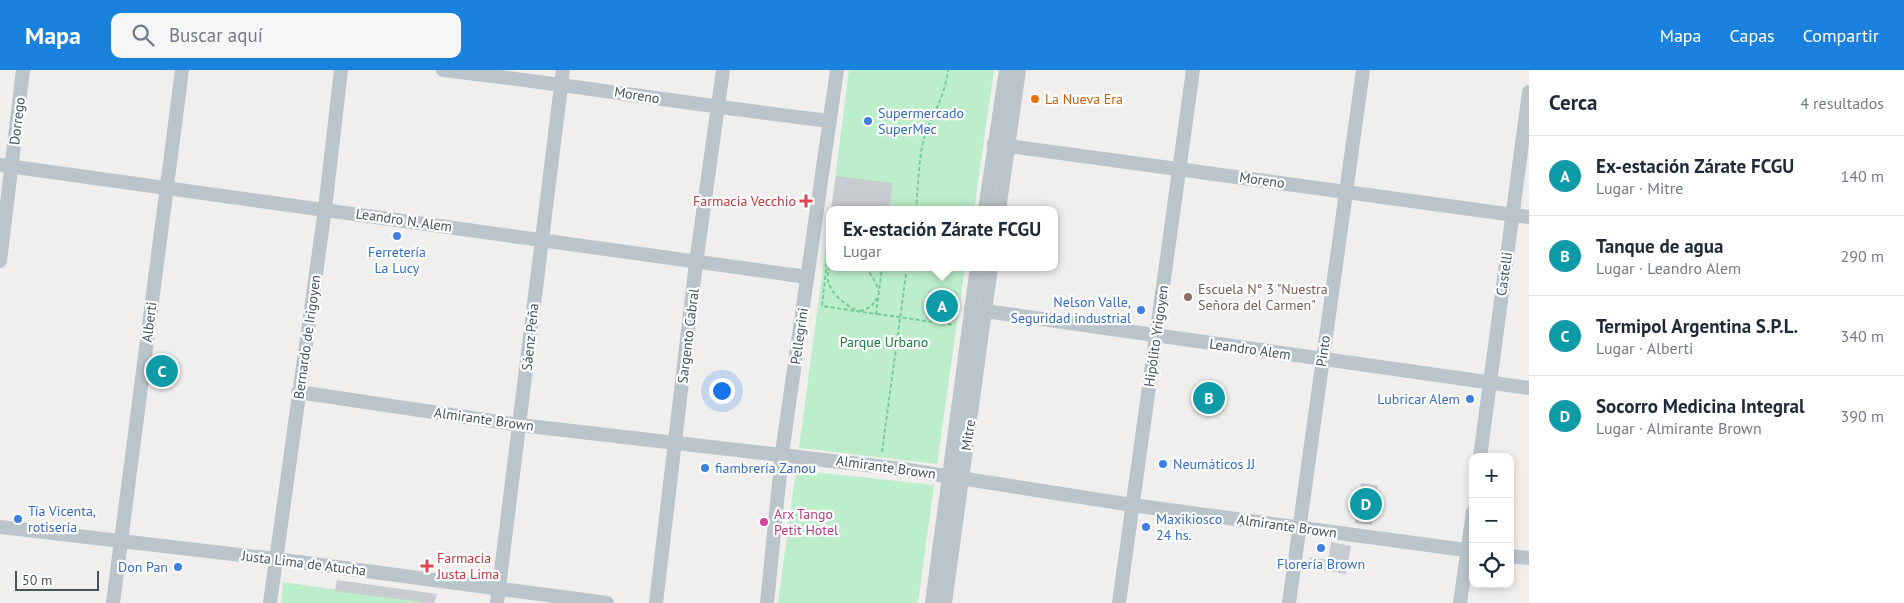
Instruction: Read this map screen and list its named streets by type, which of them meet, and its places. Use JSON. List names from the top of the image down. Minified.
{"streets":{"street":["Moreno","Dorrego","Leandro N. Alem","Castelli","Alberti","Sargento Cabral","Pellegrini","Hipólito Yrigoyen","Bernardo de Irigoyen","Sáenz Peña","Leandro Alem","Pinto","Almirante Brown","Mitre","Justa Lima de Atucha"]},"crossings":[["Moreno","Castelli"],["Moreno","Sargento Cabral"],["Moreno","Pellegrini"],["Moreno","Hipólito Yrigoyen"],["Moreno","Sáenz Peña"],["Moreno","Pinto"],["Dorrego","Leandro N. Alem"],["Leandro N. Alem","Alberti"],["Leandro N. Alem","Sargento Cabral"],["Leandro N. Alem","Pellegrini"],["Leandro N. Alem","Bernardo de Irigoyen"],["Leandro N. Alem","Sáenz Peña"],["Castelli","Leandro Alem"],["Alberti","Justa Lima de Atucha"],["Sargento Cabral","Almirante Brown"],["Pellegrini","Almirante Brown"],["Hipólito Yrigoyen","Leandro Alem"],["Hipólito Yrigoyen","Almirante Brown"],["Bernardo de Irigoyen","Almirante Brown"],["Bernardo de Irigoyen","Justa Lima de Atucha"],["Sáenz Peña","Almirante Brown"],["Sáenz Peña","Justa Lima de Atucha"],["Leandro Alem","Pinto"],["Leandro Alem","Mitre"],["Pinto","Almirante Brown"],["Almirante Brown","Mitre"]],"parks":["Parque Urbano"],"places":{"other":["La Nueva Era","Supermercado SuperMec","Ferretería La Lucy","Escuela N° 3 \"Nuestra Señora del Carmen\"","Nelson Valle, Seguridad industrial","Lubricar Alem","Neumáticos JJ","fiambrería Zanou","Tía Vicenta, rotisería","Arx Tango Petit Hotel","Maxikiosco 24 hs.","Florería Brown","Don Pan"],"health":["Farmacia Vecchio","Farmacia Justa Lima"]},"scale_bar":"50 m","page":{"header":"Mapa","search":"Buscar aquí","nav":["Mapa","Capas","Compartir"],"heading":["Cerca","4 resultados"],"list":[{"mark":"A","name":"Ex-estación Zárate FCGU","note":"Lugar · Mitre","value":"140 m"},{"mark":"B","name":"Tanque de agua","note":"Lugar · Leandro Alem","value":"290 m"},{"mark":"C","name":"Termipol Argentina S.P.L.","note":"Lugar · Alberti","value":"340 m"},{"mark":"D","name":"Socorro Medicina Integral","note":"Lugar · Almirante Brown","value":"390 m"}],"popup":["Ex-estación Zárate FCGU","Lugar"],"pins":["A","C","B","D"],"map_buttons":["+","−"],"scale":"50 m"}}
